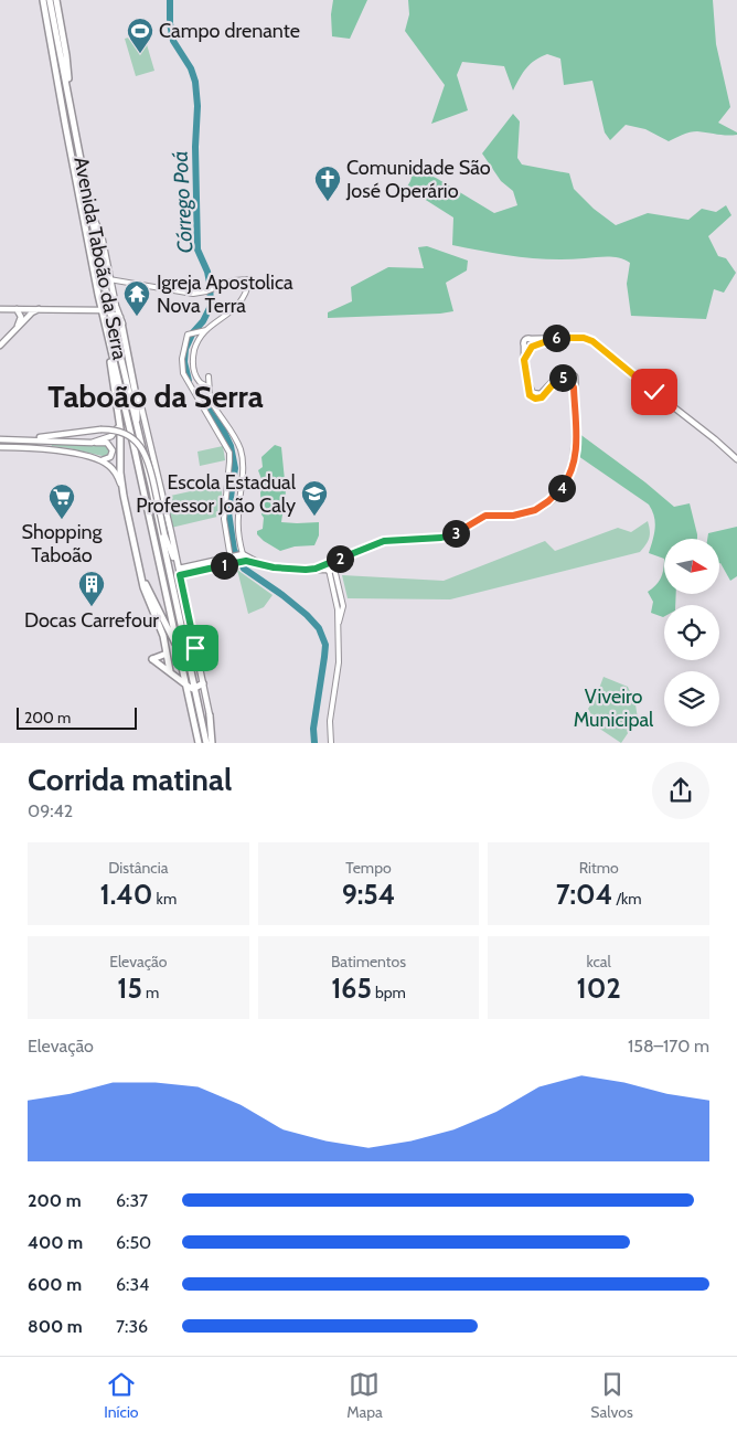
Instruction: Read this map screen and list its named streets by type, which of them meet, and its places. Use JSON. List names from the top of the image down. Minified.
{"streets":{"highway":["Avenida Taboão da Serra"]},"districts":["Taboão da Serra"],"water":["Córrego Poá"],"parks":["Viveiro Municipal"],"places":{"sports":["Campo drenante"],"church":["Comunidade São José Operário"],"temple":["Igreja Apostolica Nova Terra"],"school or university":["Escola Estadual Professor João Caly"],"supermarket":["Shopping Taboão"],"building":["Docas Carrefour"]},"scale_bar":"200 m","north":"right","page":{"pins":["6","5","4","3","2","1"],"scale":"200 m","heading":["Corrida matinal","09:42"],"stats":[["Distância","1.40 km"],["Tempo","9:54"],["Ritmo","7:04 /km"],["Elevação","15 m"],["Batimentos","165 bpm"],["kcal","102"]],"chart":["Elevação","158–170 m"],"list":[{"name":"200 m","note":"6:37"},{"name":"400 m","note":"6:50"},{"name":"600 m","note":"6:34"},{"name":"800 m","note":"7:36"}],"tabs":["Início","Mapa","Salvos"]}}
